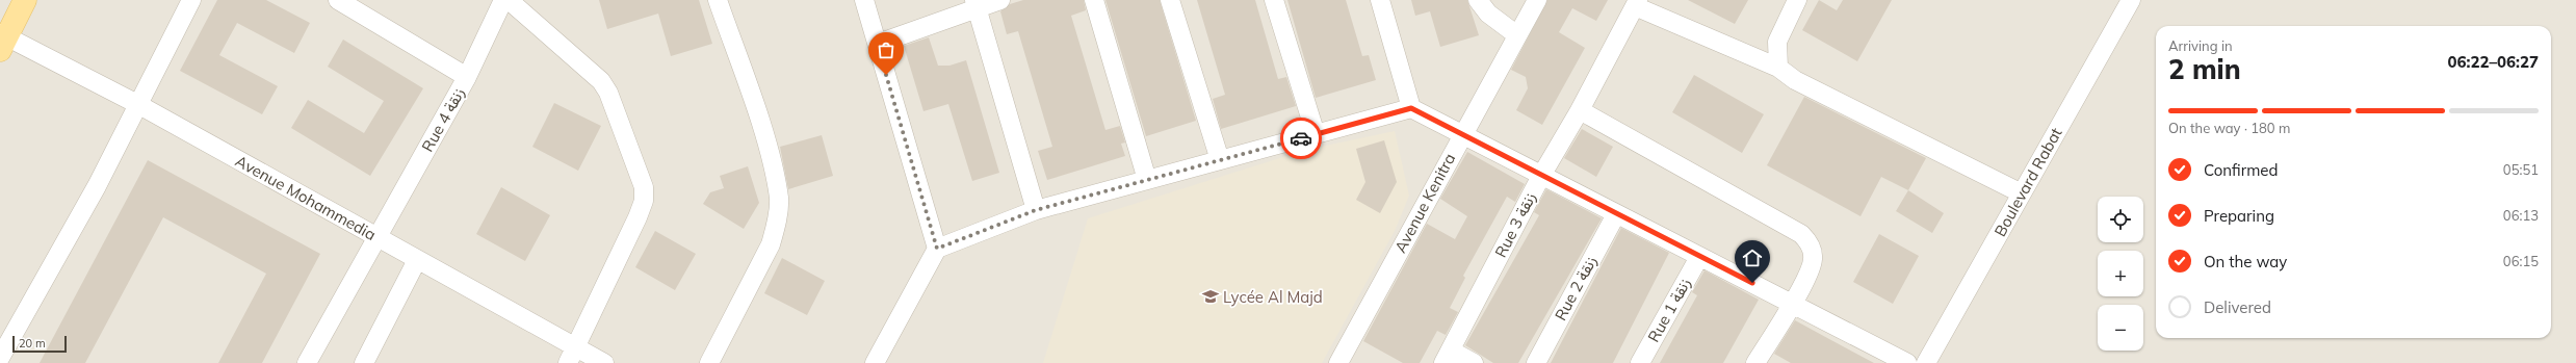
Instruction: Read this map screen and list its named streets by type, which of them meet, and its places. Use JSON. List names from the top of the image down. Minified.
{"streets":{"street":["Rue 4 زنقة","Boulevard Rabat","Avenue Mohammedia","Avenue Kenitra","Rue 3 زنقة","Rue 2 زنقة","Rue 1 زنقة"]},"crossings":[["Rue 4 زنقة","Avenue Mohammedia"]],"places":{"school or university":["Lycée Al Majd"]},"scale_bar":"20 m","page":{"heading":["2 min","Arriving in","06:22–06:27"],"bar":"On the way · 180 m","list":[["Confirmed","05:51"],["Preparing","06:13"],["On the way","06:15"],"Delivered"],"map_buttons":["+","−"],"scale":"20 m"}}
